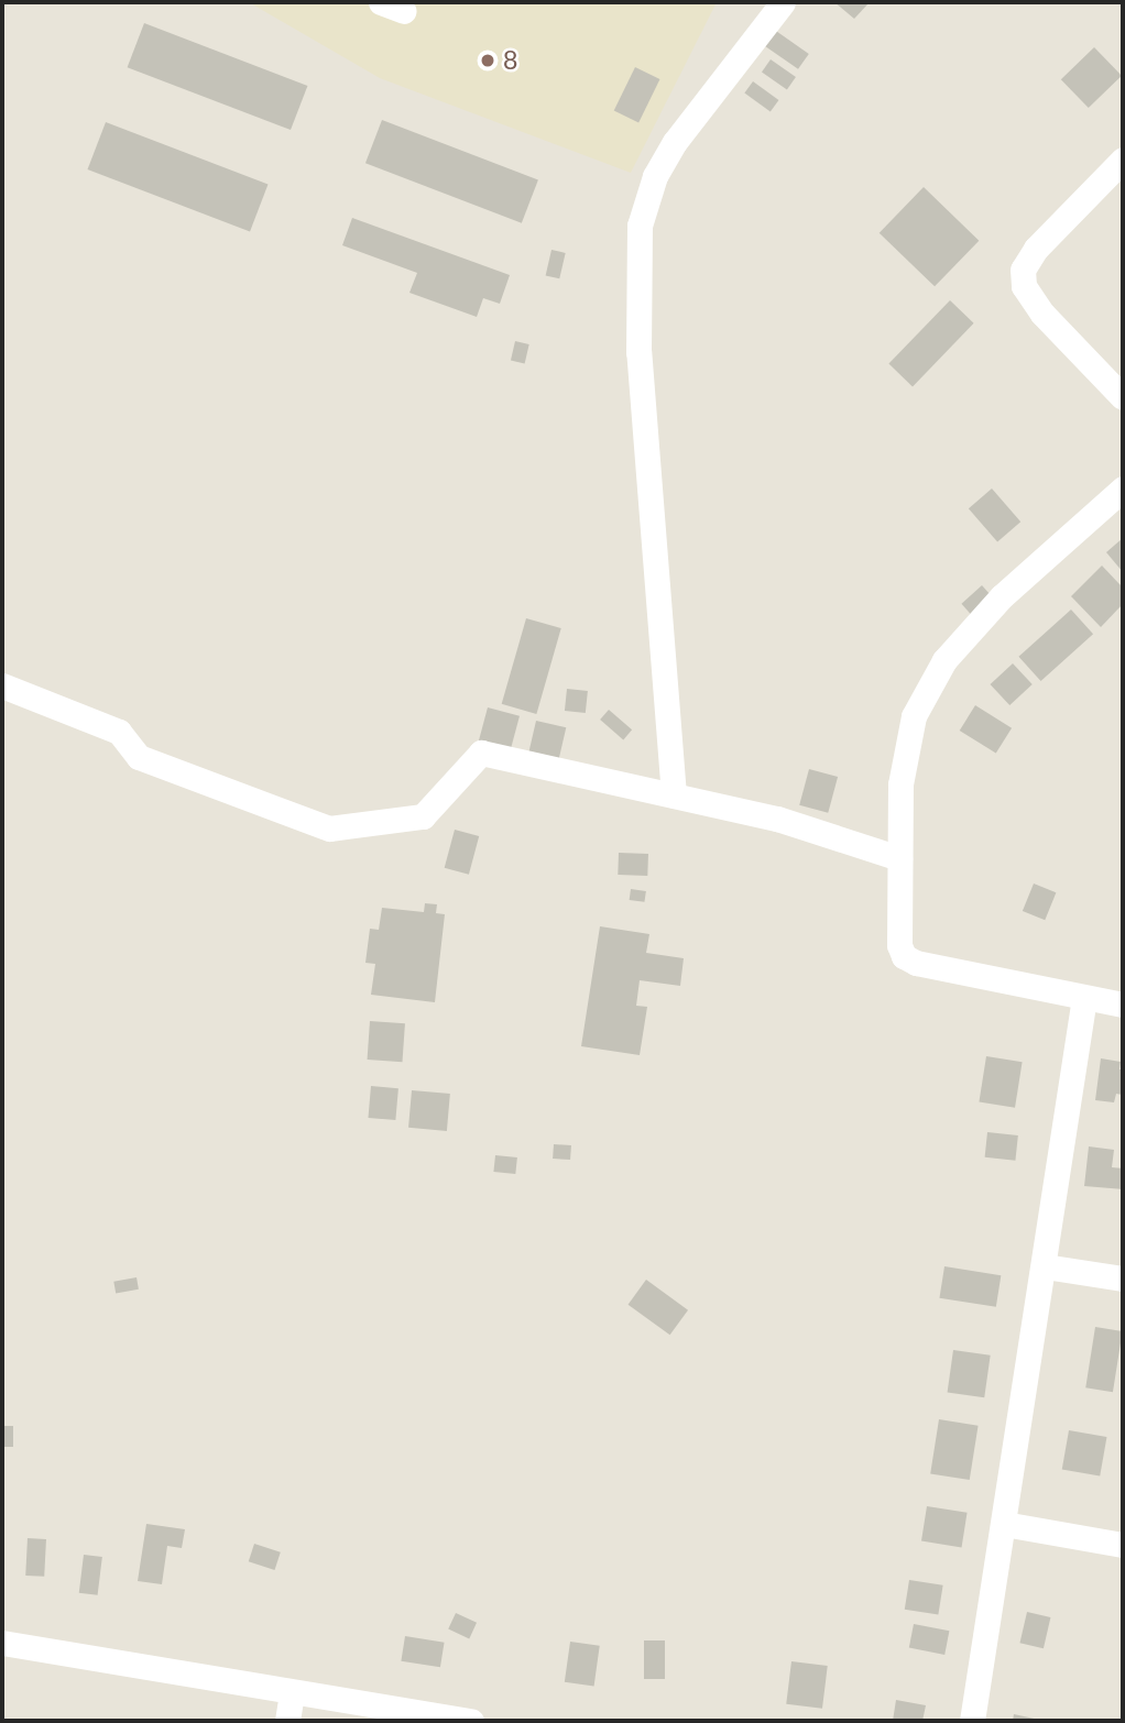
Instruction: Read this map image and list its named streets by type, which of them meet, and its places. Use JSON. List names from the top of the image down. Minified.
{"places":["8"]}
